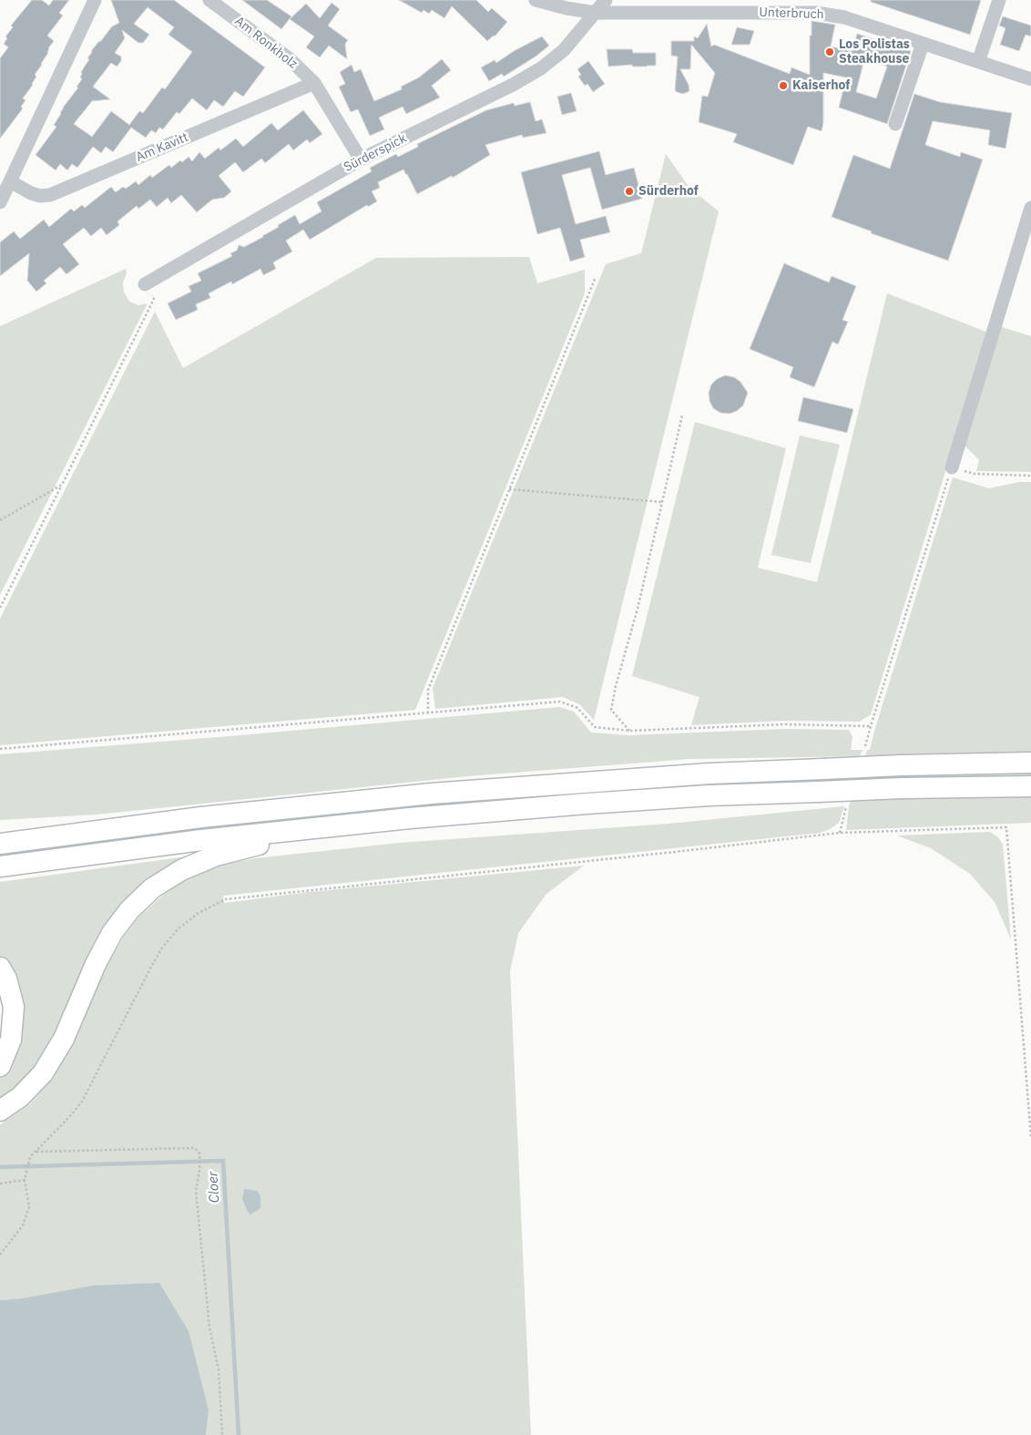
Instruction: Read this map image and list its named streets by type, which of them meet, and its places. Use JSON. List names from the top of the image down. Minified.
{"streets":{"street":["Unterbruch","Am Ronkholz","Am Kavitt","Sürderspick"]},"crossings":[["Unterbruch","Sürderspick"],["Am Ronkholz","Am Kavitt"],["Am Ronkholz","Sürderspick"]],"water":["Cloer"],"places":["Los Polistas Steakhouse","Kaiserhof","Sürderhof"]}
